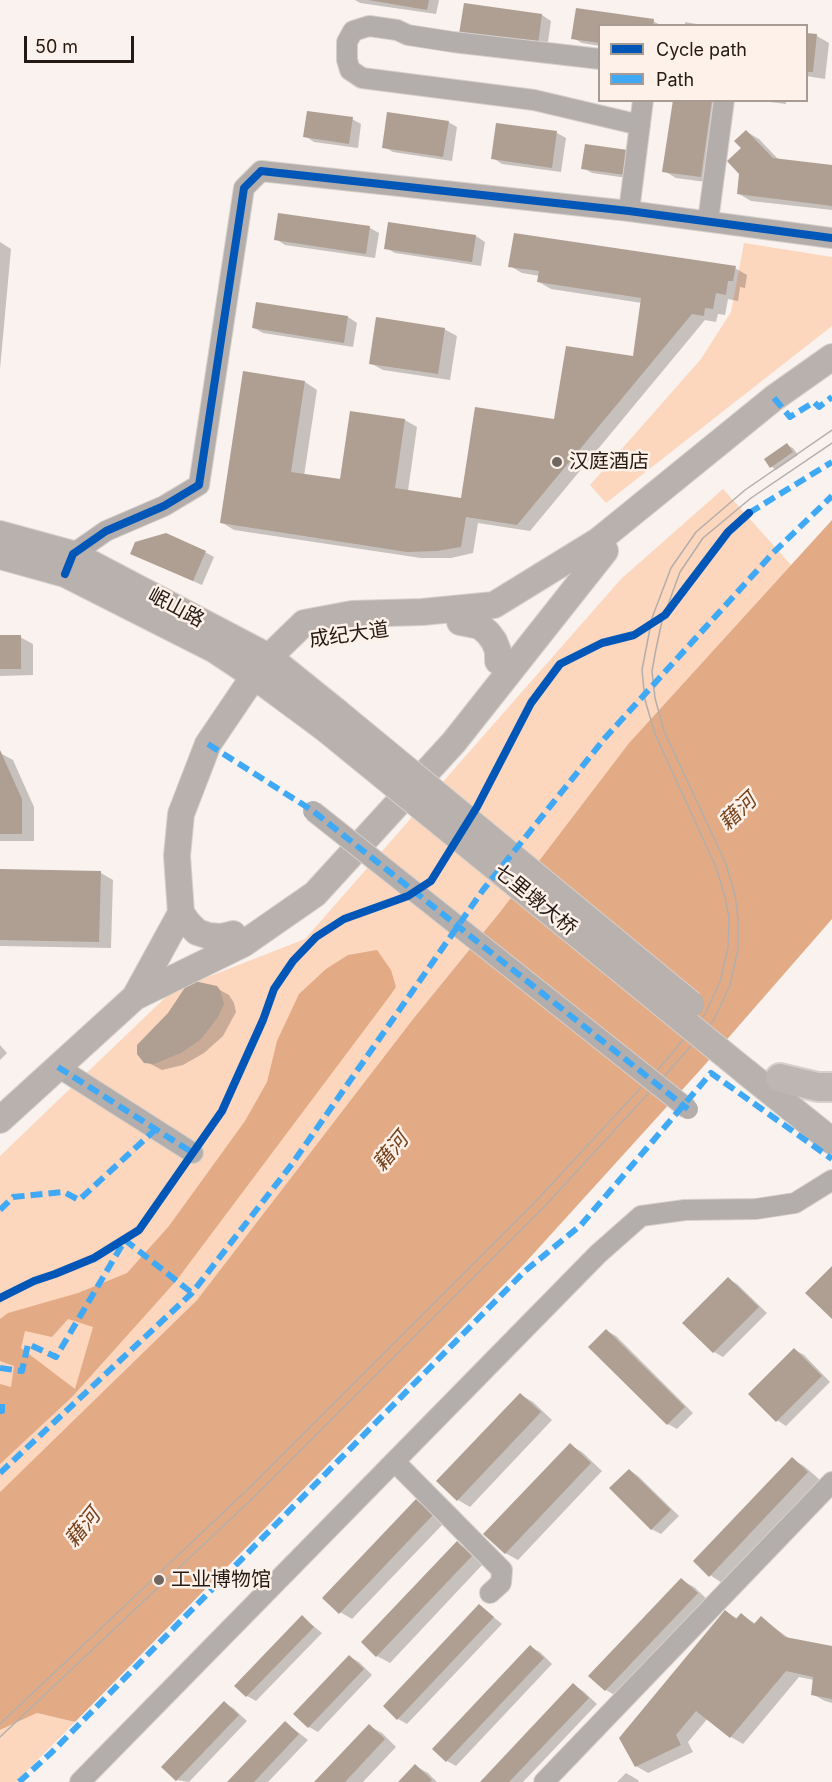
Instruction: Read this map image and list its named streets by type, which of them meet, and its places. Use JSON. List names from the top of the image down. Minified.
{"streets":{"main road":["岷山路","成纪大道","七里墩大桥"]},"crossings":[["岷山路","成纪大道"],["岷山路","七里墩大桥"]],"water":["藉河"],"places":["汉庭酒店","工业博物馆"],"legend":["Cycle path","Path"],"scale_bar":"50 m"}
